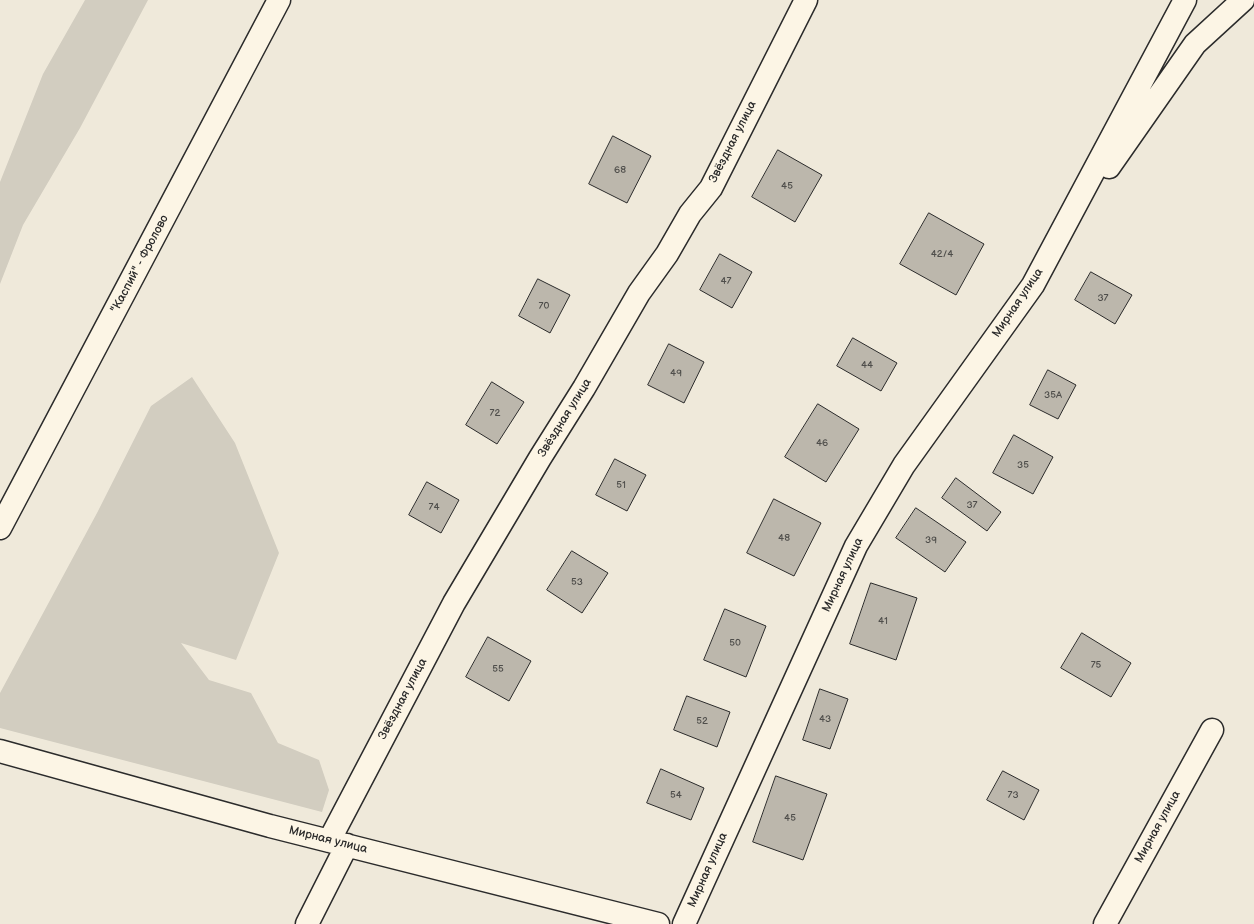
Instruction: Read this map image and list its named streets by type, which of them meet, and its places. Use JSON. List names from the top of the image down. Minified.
{"streets":{"street":["Звёздная улица","\"Каспий\" - Фролово","Мирная улица"]},"crossings":[["Звёздная улица","Мирная улица"]],"house_numbers":["68","45","42/4","47","37","70","44","49","35А","72","46","35","51","37","74","48","39","53","41","50","75","55","43","52","54","73","45"]}
